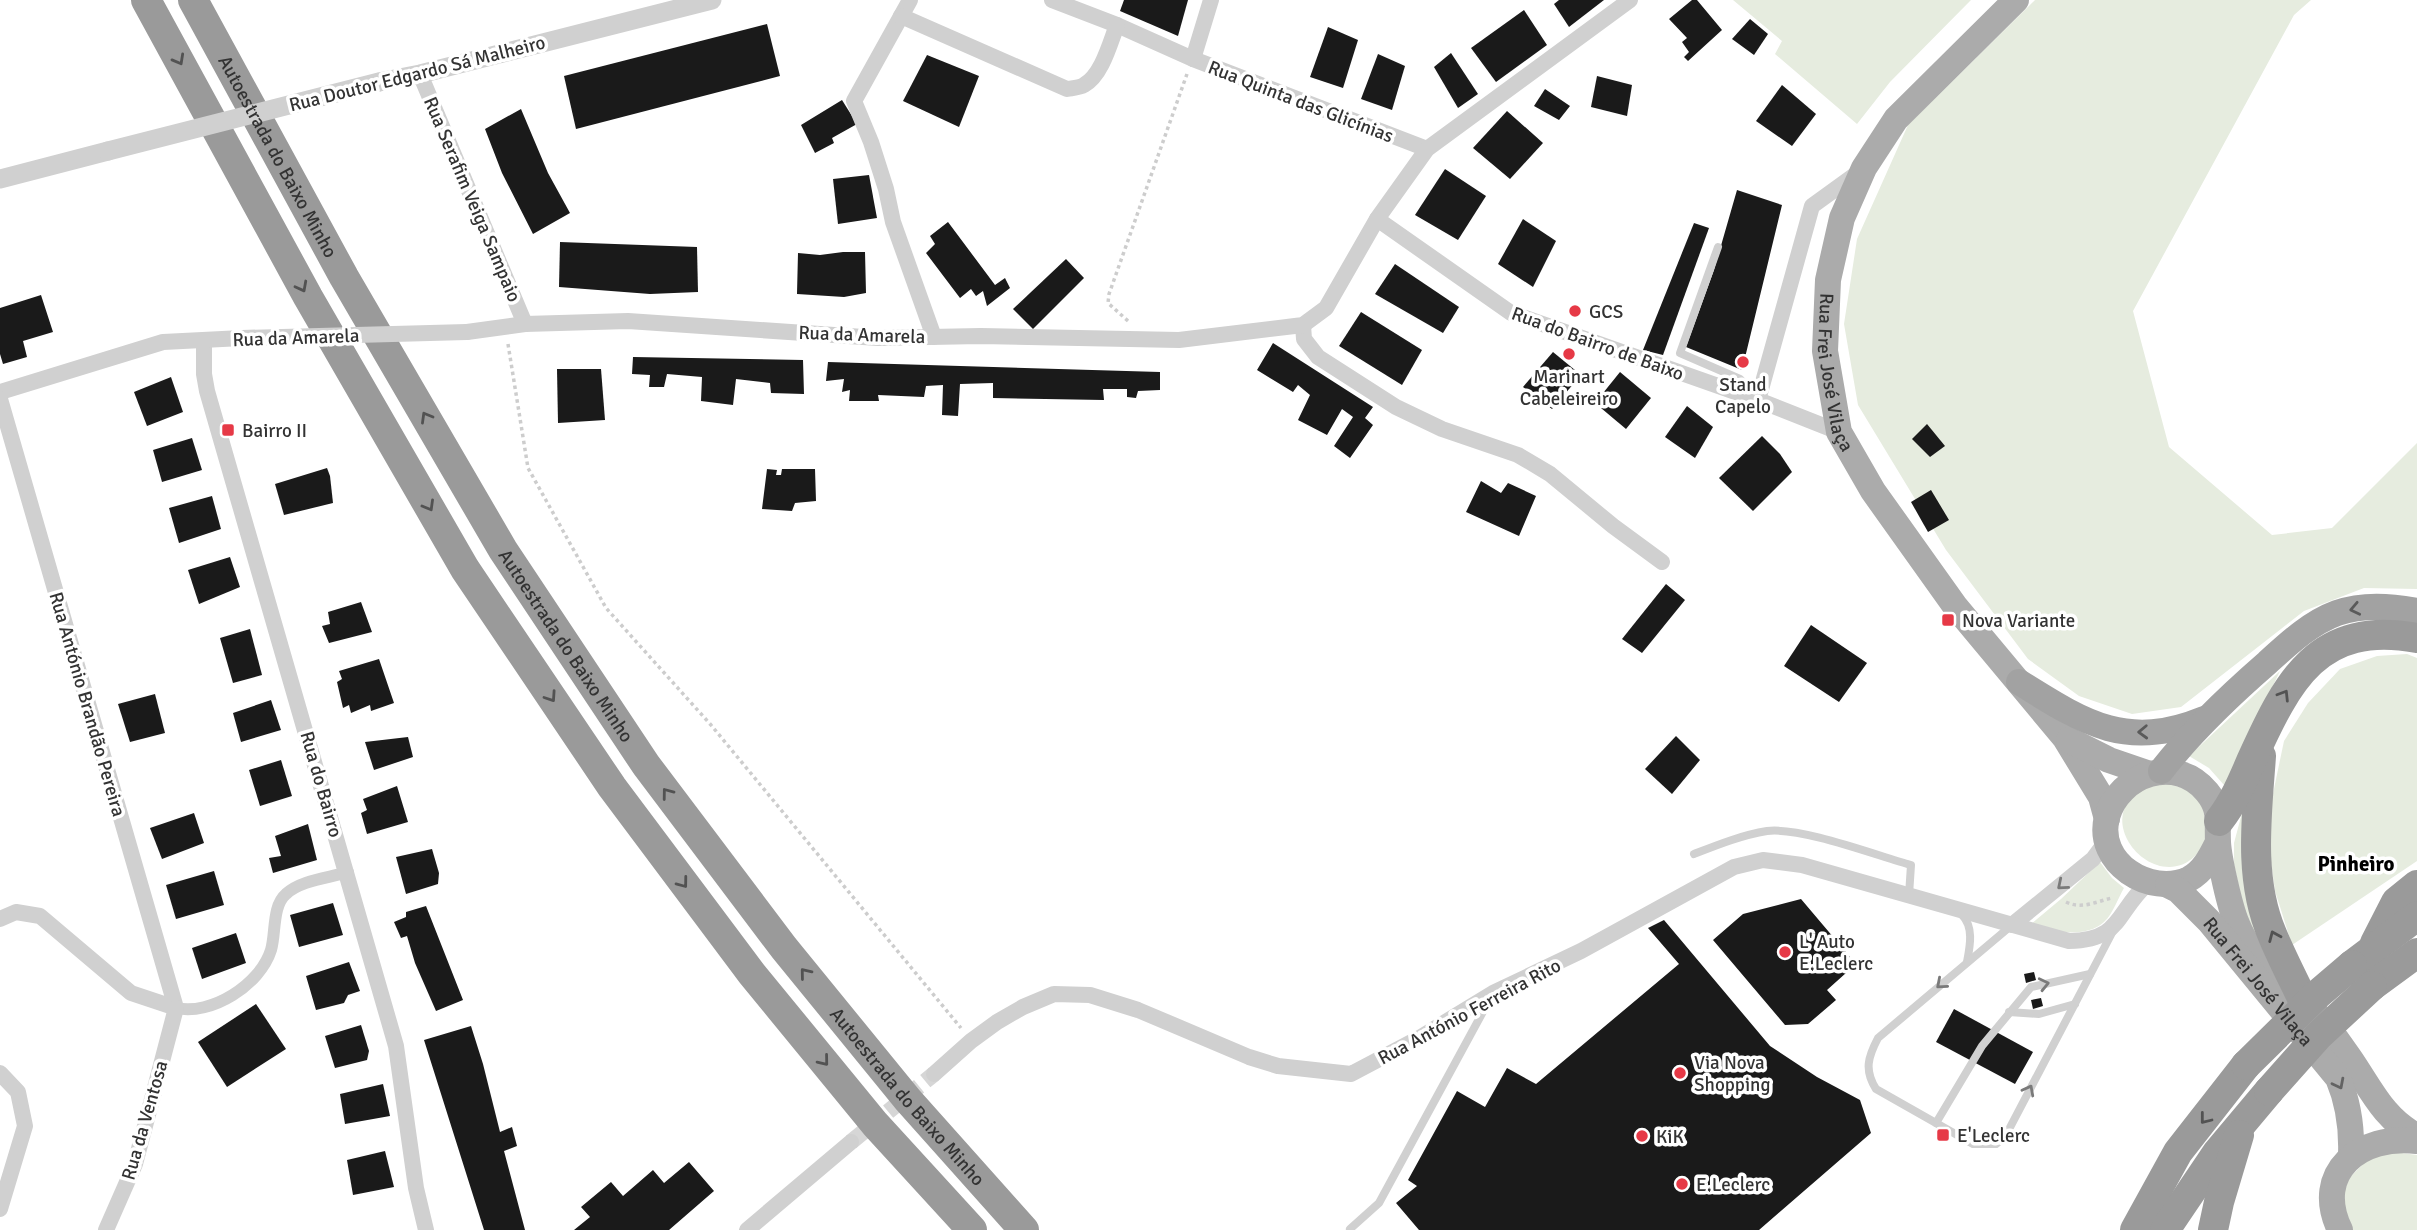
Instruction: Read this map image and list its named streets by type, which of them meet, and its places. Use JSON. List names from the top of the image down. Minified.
{"streets":{"highway":["Autoestrada do Baixo Minho"],"main road":["Rua Frei José Vilaça"],"street":["Rua Doutor Edgardo Sá Malheiro","Rua Quinta das Glicínias","Rua Serafim Veiga Sampaio","Rua da Amarela","Rua do Bairro de Baixo","Rua António Brandão Pereira","Rua do Bairro","Rua António Ferreira Rito","Rua da Ventosa"]},"crossings":[["Rua Doutor Edgardo Sá Malheiro","Rua Serafim Veiga Sampaio"],["Rua Serafim Veiga Sampaio","Rua da Amarela"],["Rua da Amarela","Rua do Bairro"],["Rua do Bairro de Baixo","Rua Frei José Vilaça"],["Rua António Brandão Pereira","Rua da Ventosa"]],"districts":["Pinheiro"],"places":{"other":["GCS","Marinart Cabeleireiro","Stand Capelo","L' Auto E.Leclerc","Via Nova Shopping","KiK","E.Leclerc"],"transit":["Bairro II","Nova Variante","E'Leclerc"]}}
